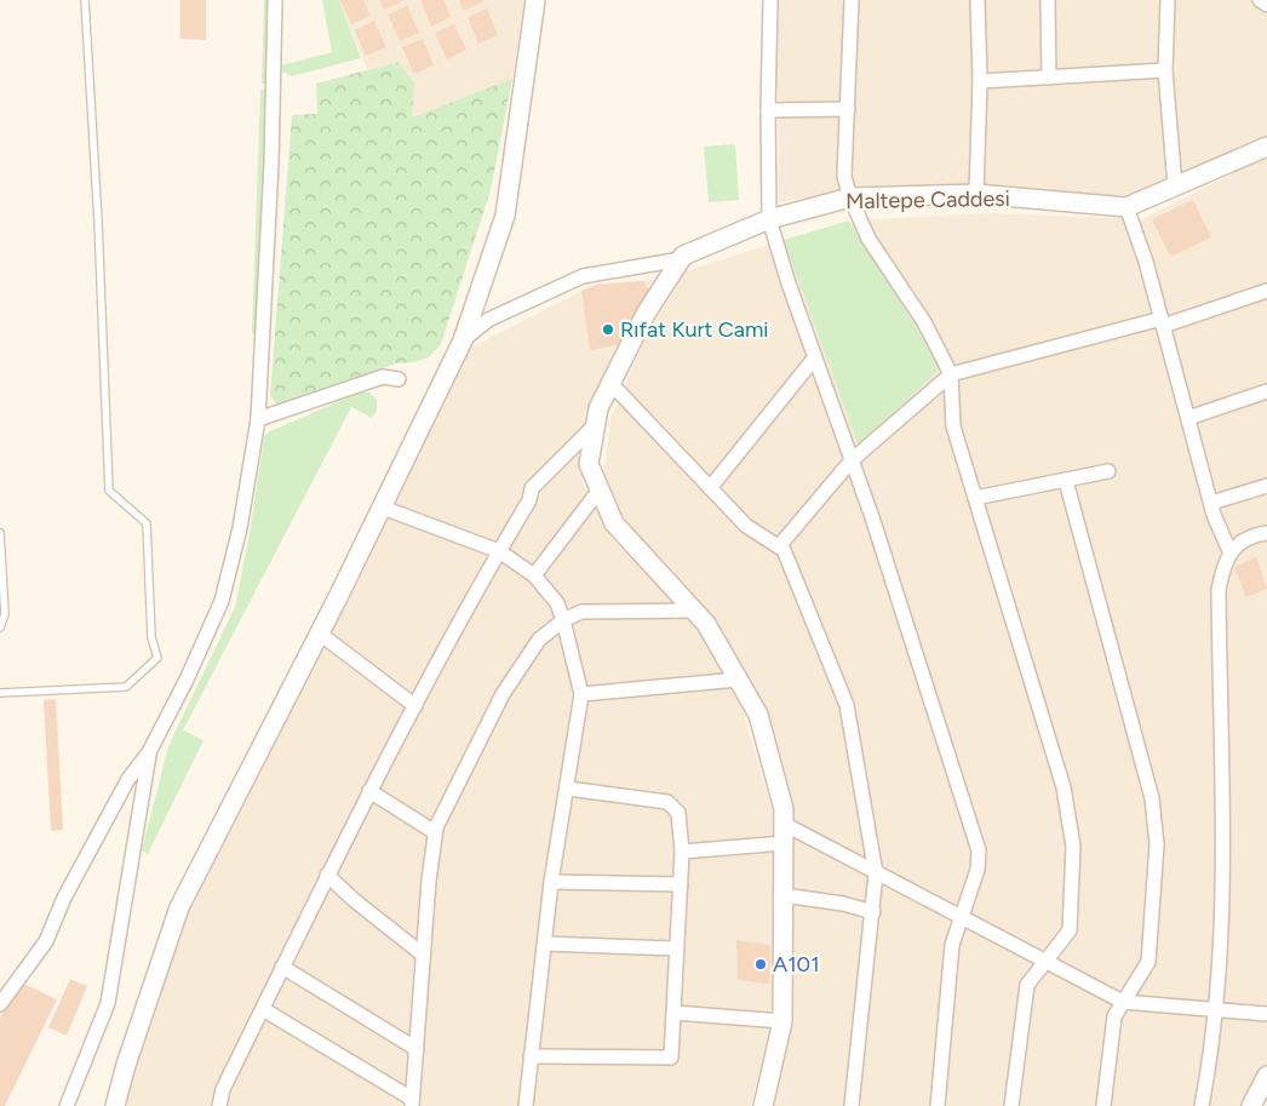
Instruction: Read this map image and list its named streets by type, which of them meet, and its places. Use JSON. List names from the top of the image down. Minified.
{"streets":{"street":["Maltepe Caddesi"]},"places":["Rıfat Kurt Cami","A101"]}
